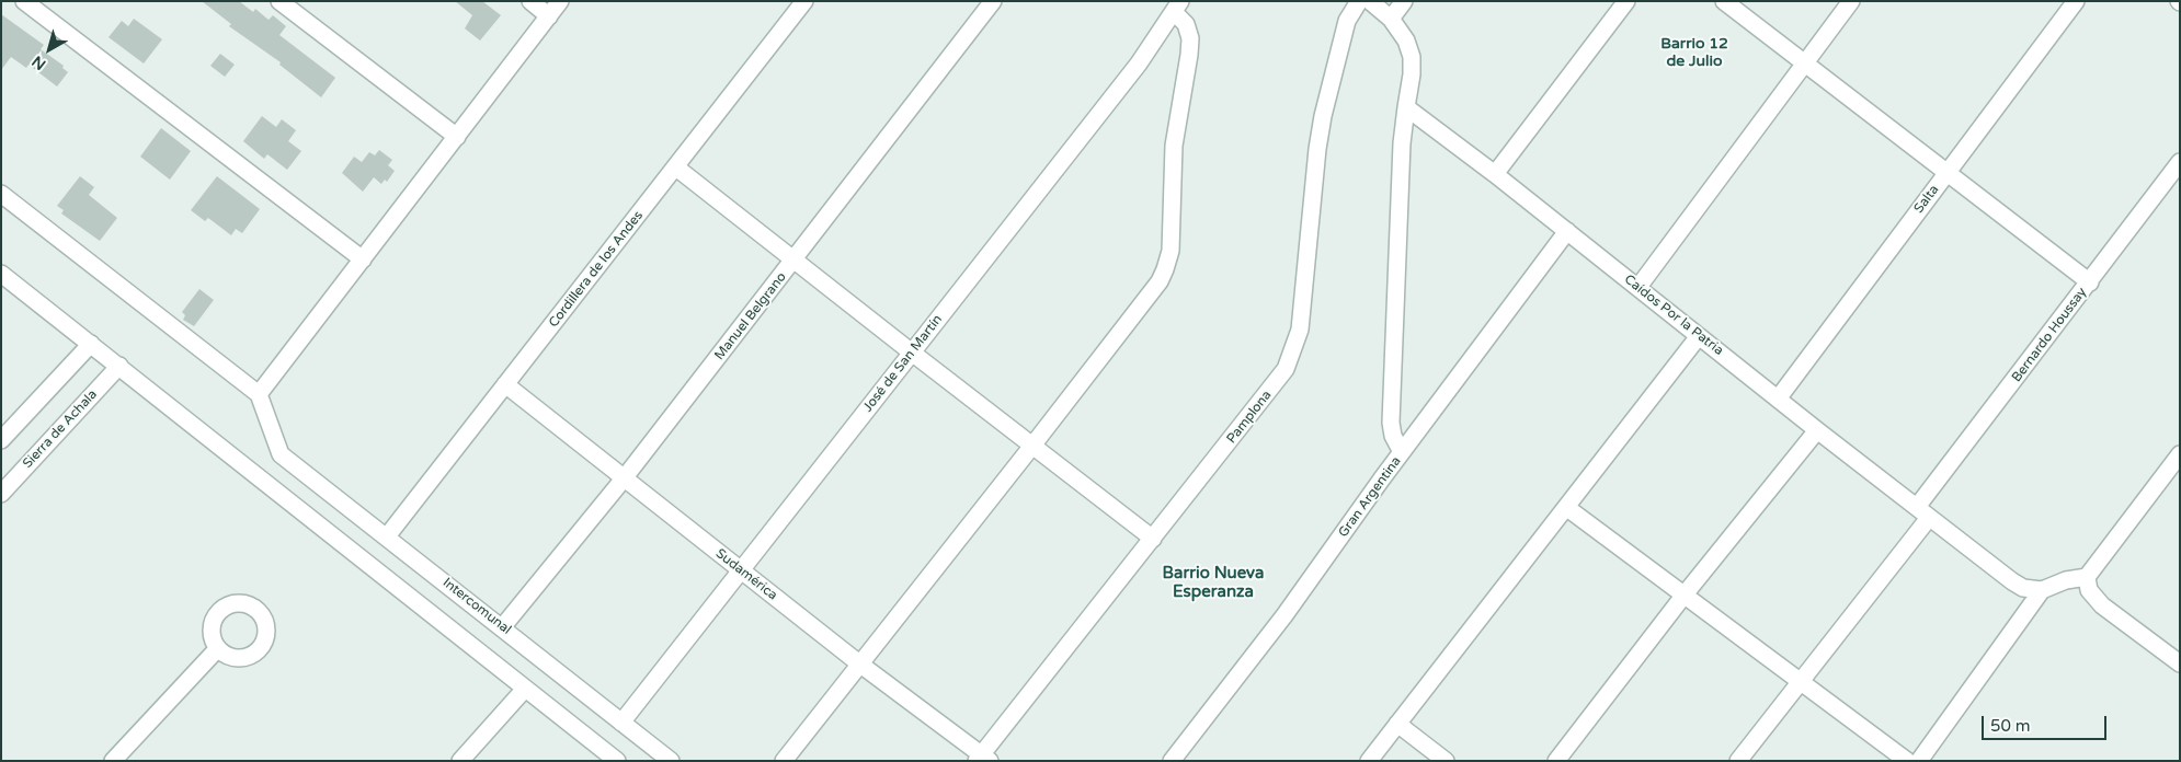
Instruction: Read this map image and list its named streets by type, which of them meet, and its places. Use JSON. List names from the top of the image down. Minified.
{"streets":{"street":["Salta","Cordillera de los Andes","Caídos Por la Patria","Manuel Belgrano","Bernardo Houssay","José de San Martín","Pamplona","Sierra de Achala","Gran Argentina","Sudamérica","Intercomunal"]},"crossings":[["Salta","Caídos Por la Patria"],["Cordillera de los Andes","Sudamérica"],["Cordillera de los Andes","Intercomunal"],["Caídos Por la Patria","Bernardo Houssay"],["Caídos Por la Patria","Gran Argentina"],["Manuel Belgrano","Sudamérica"],["Manuel Belgrano","Intercomunal"],["José de San Martín","Sudamérica"],["José de San Martín","Intercomunal"],["Pamplona","Sudamérica"]],"districts":["Barrio 12 de Julio","Barrio Nueva Esperanza"],"scale_bar":"50 m","north":"bottom left"}
